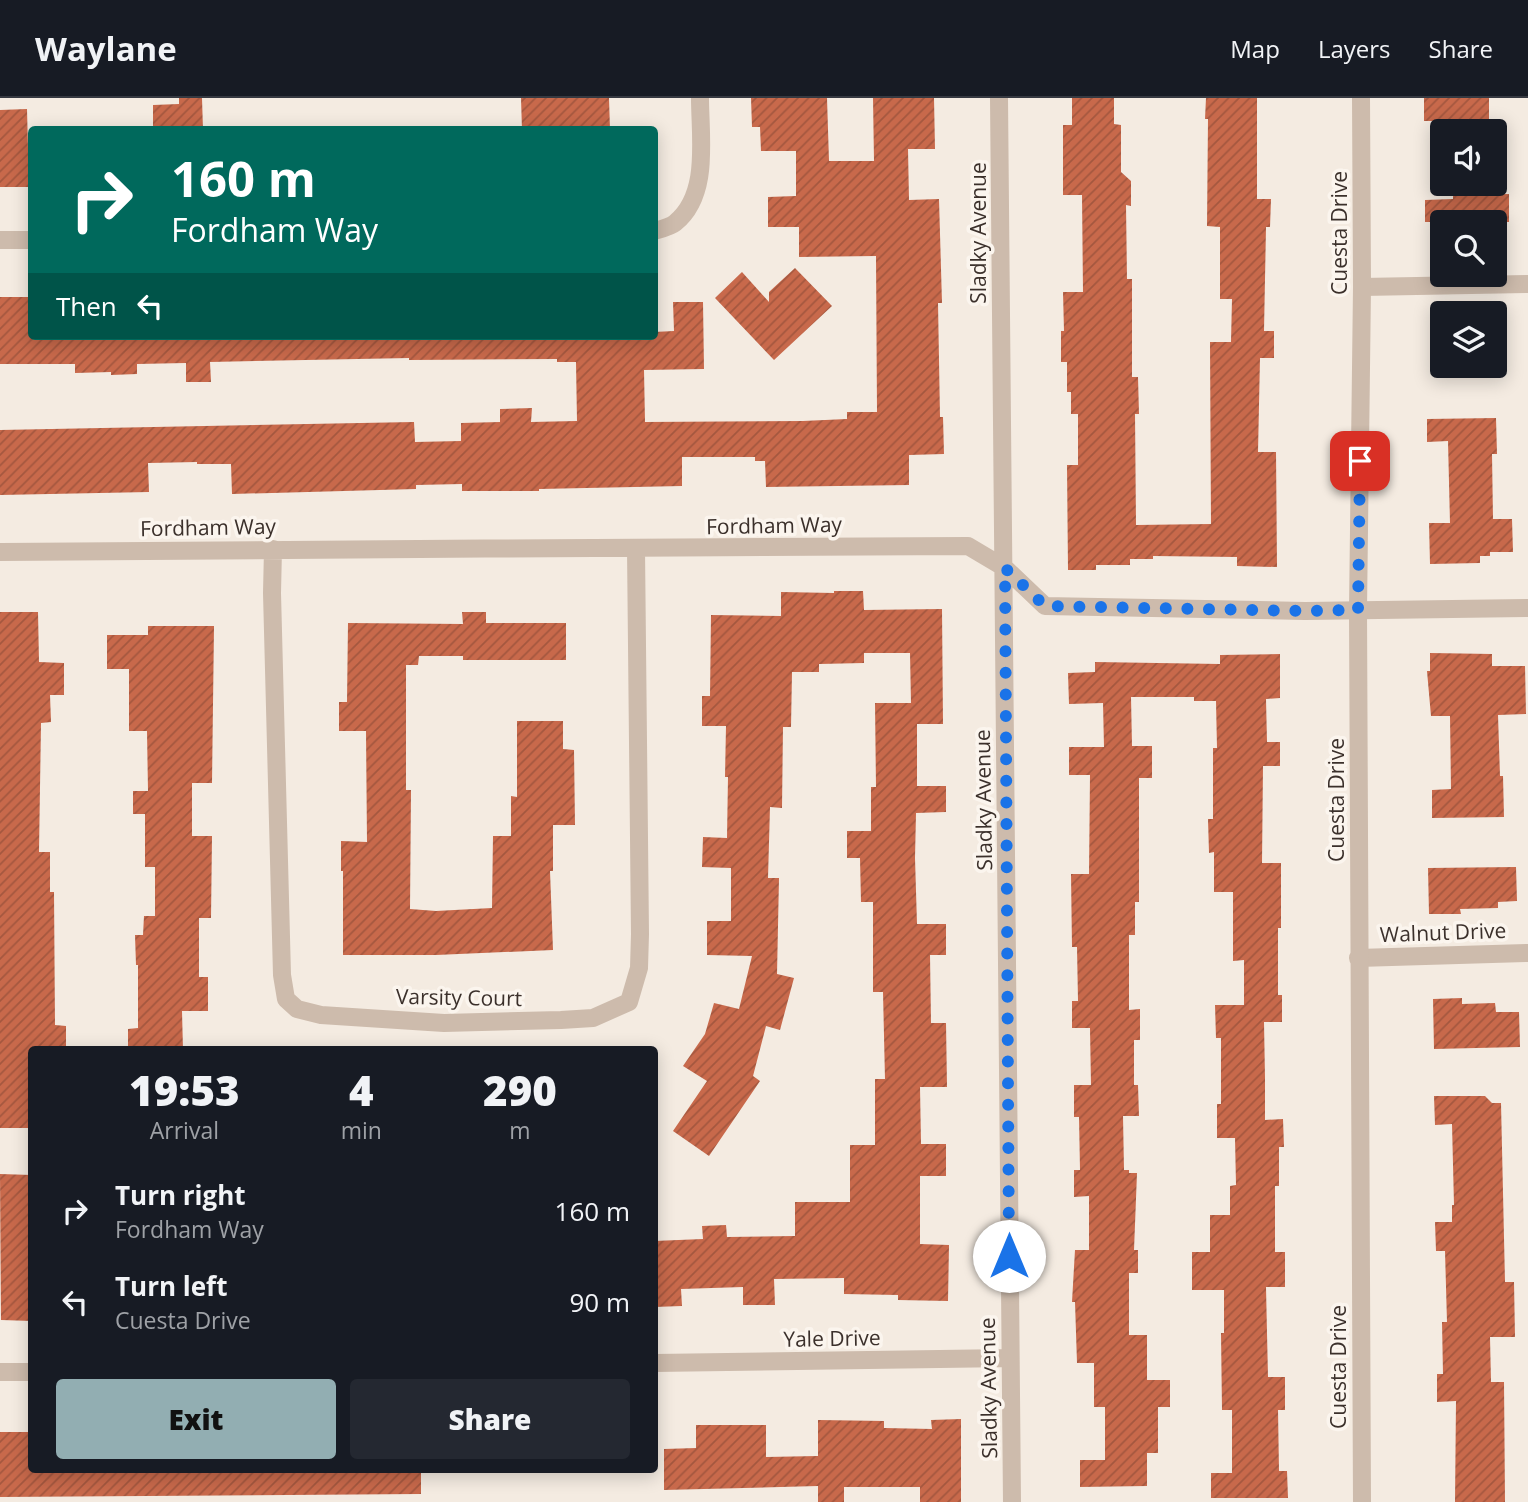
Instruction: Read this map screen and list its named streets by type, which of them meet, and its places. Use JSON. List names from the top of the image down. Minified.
{"streets":{"street":["Sladky Avenue","Cuesta Drive","Fordham Way","Walnut Drive","Varsity Court","Yale Drive"]},"crossings":[["Sladky Avenue","Fordham Way"],["Sladky Avenue","Yale Drive"],["Cuesta Drive","Fordham Way"],["Cuesta Drive","Walnut Drive"],["Fordham Way","Varsity Court"]],"page":{"header":"Waylane","nav":["Map","Layers","Share"],"turn":["160 m","Fordham Way"],"then":"Then","eta":["19:53","Arrival","4","min","290","m"],"list":[{"name":"Turn right","note":"Fordham Way","value":"160 m"},{"name":"Turn left","note":"Cuesta Drive","value":"90 m"}],"buttons":["Exit","Share"]}}
